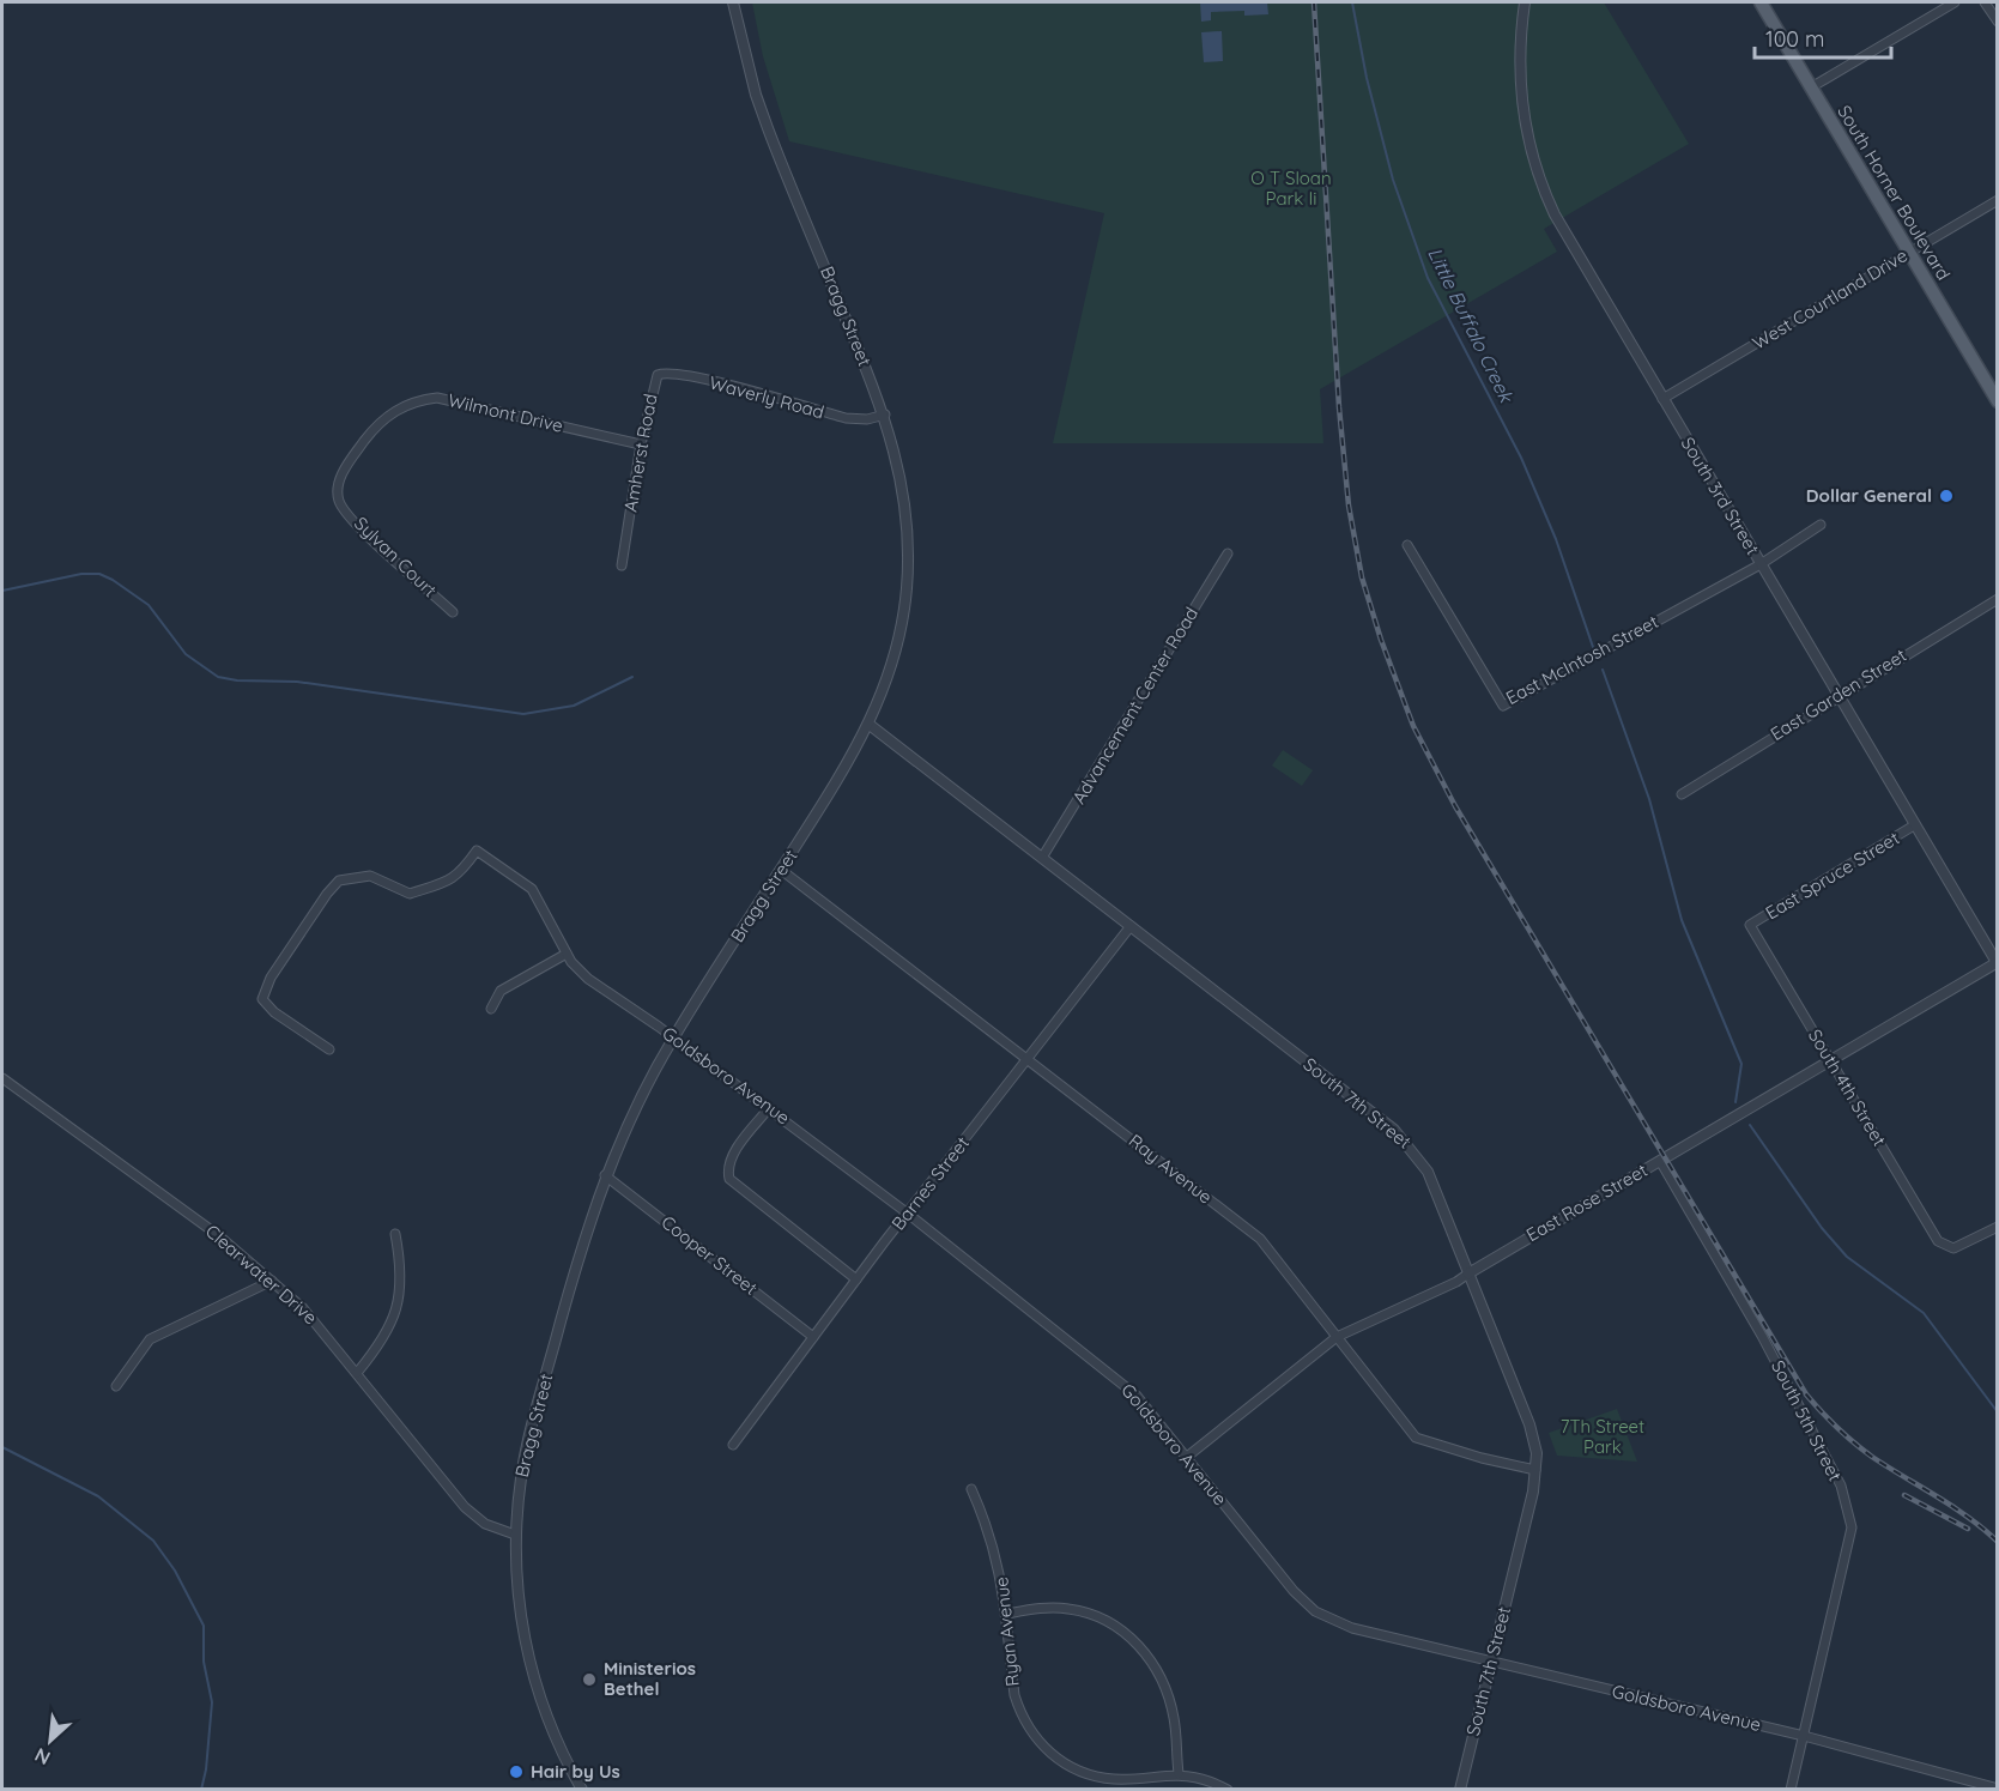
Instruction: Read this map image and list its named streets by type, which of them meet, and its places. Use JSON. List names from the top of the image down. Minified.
{"streets":{"main road":["South Horner Boulevard"],"street":["West Courtland Drive","Bragg Street","Waverly Road","Wilmont Drive","Amherst Road","South 3rd Street","Sylvan Court","East McIntosh Street","East Garden Street","Advancement Center Road","East Spruce Street","Goldsboro Avenue","South 4th Street","South 7th Street","Ray Avenue","Barnes Street","East Rose Street","Cooper Street","Clearwater Drive","South 5th Street","Ryan Avenue"]},"crossings":[["South Horner Boulevard","West Courtland Drive"],["West Courtland Drive","South 3rd Street"],["Bragg Street","Waverly Road"],["Bragg Street","Goldsboro Avenue"],["Bragg Street","South 7th Street"],["Bragg Street","Ray Avenue"],["Bragg Street","Cooper Street"],["Bragg Street","Clearwater Drive"],["Waverly Road","Amherst Road"],["Wilmont Drive","Amherst Road"],["Wilmont Drive","Sylvan Court"],["South 3rd Street","East McIntosh Street"],["South 3rd Street","East Garden Street"],["South 3rd Street","East Spruce Street"],["South 3rd Street","East Rose Street"],["Advancement Center Road","South 7th Street"],["East Spruce Street","South 4th Street"],["Goldsboro Avenue","South 7th Street"],["Goldsboro Avenue","Barnes Street"],["Goldsboro Avenue","East Rose Street"],["Goldsboro Avenue","South 5th Street"],["South 4th Street","East Rose Street"],["South 7th Street","Ray Avenue"],["South 7th Street","Barnes Street"],["South 7th Street","East Rose Street"],["Ray Avenue","Barnes Street"],["Ray Avenue","East Rose Street"],["Barnes Street","Cooper Street"],["East Rose Street","South 5th Street"]],"water":["Little Buffalo Creek"],"parks":["O T Sloan Park Ii","7Th Street Park"],"places":["Dollar General","Ministerios Bethel","Hair by Us"],"scale_bar":"100 m","north":"bottom left"}
